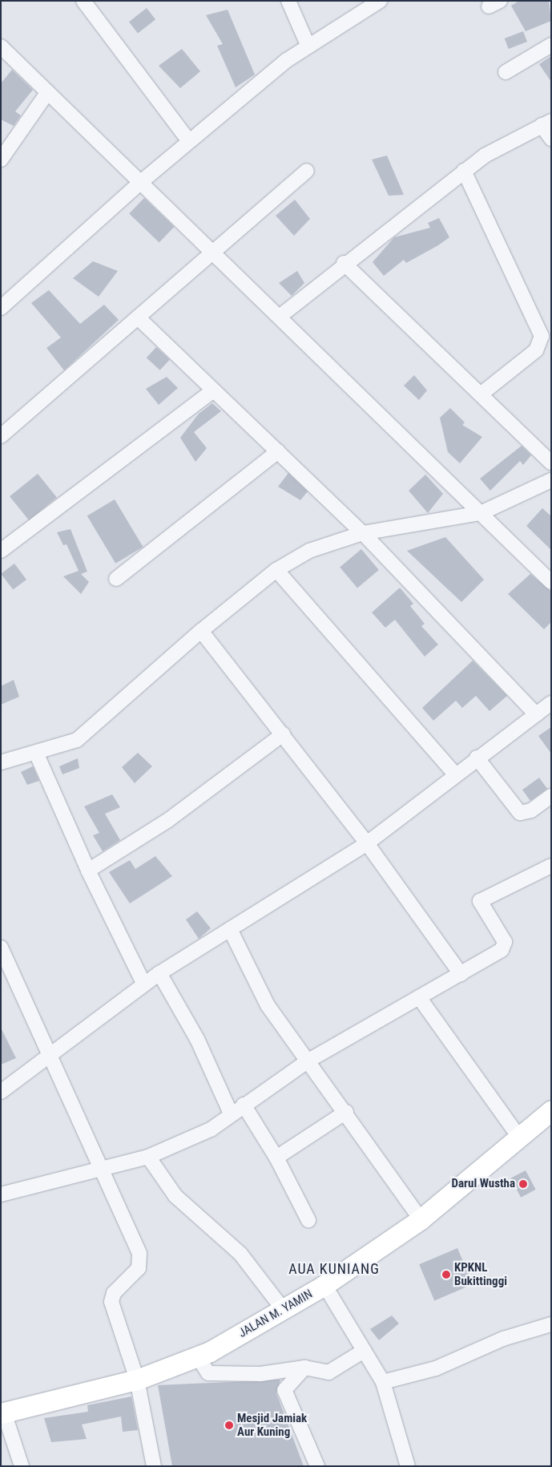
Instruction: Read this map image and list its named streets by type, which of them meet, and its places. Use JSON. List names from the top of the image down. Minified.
{"streets":{"street":["JALAN M. YAMIN"]},"districts":["AUA KUNIANG"],"places":["Darul Wustha","KPKNL Bukittinggi","Mesjid Jamiak Aur Kuning"]}
